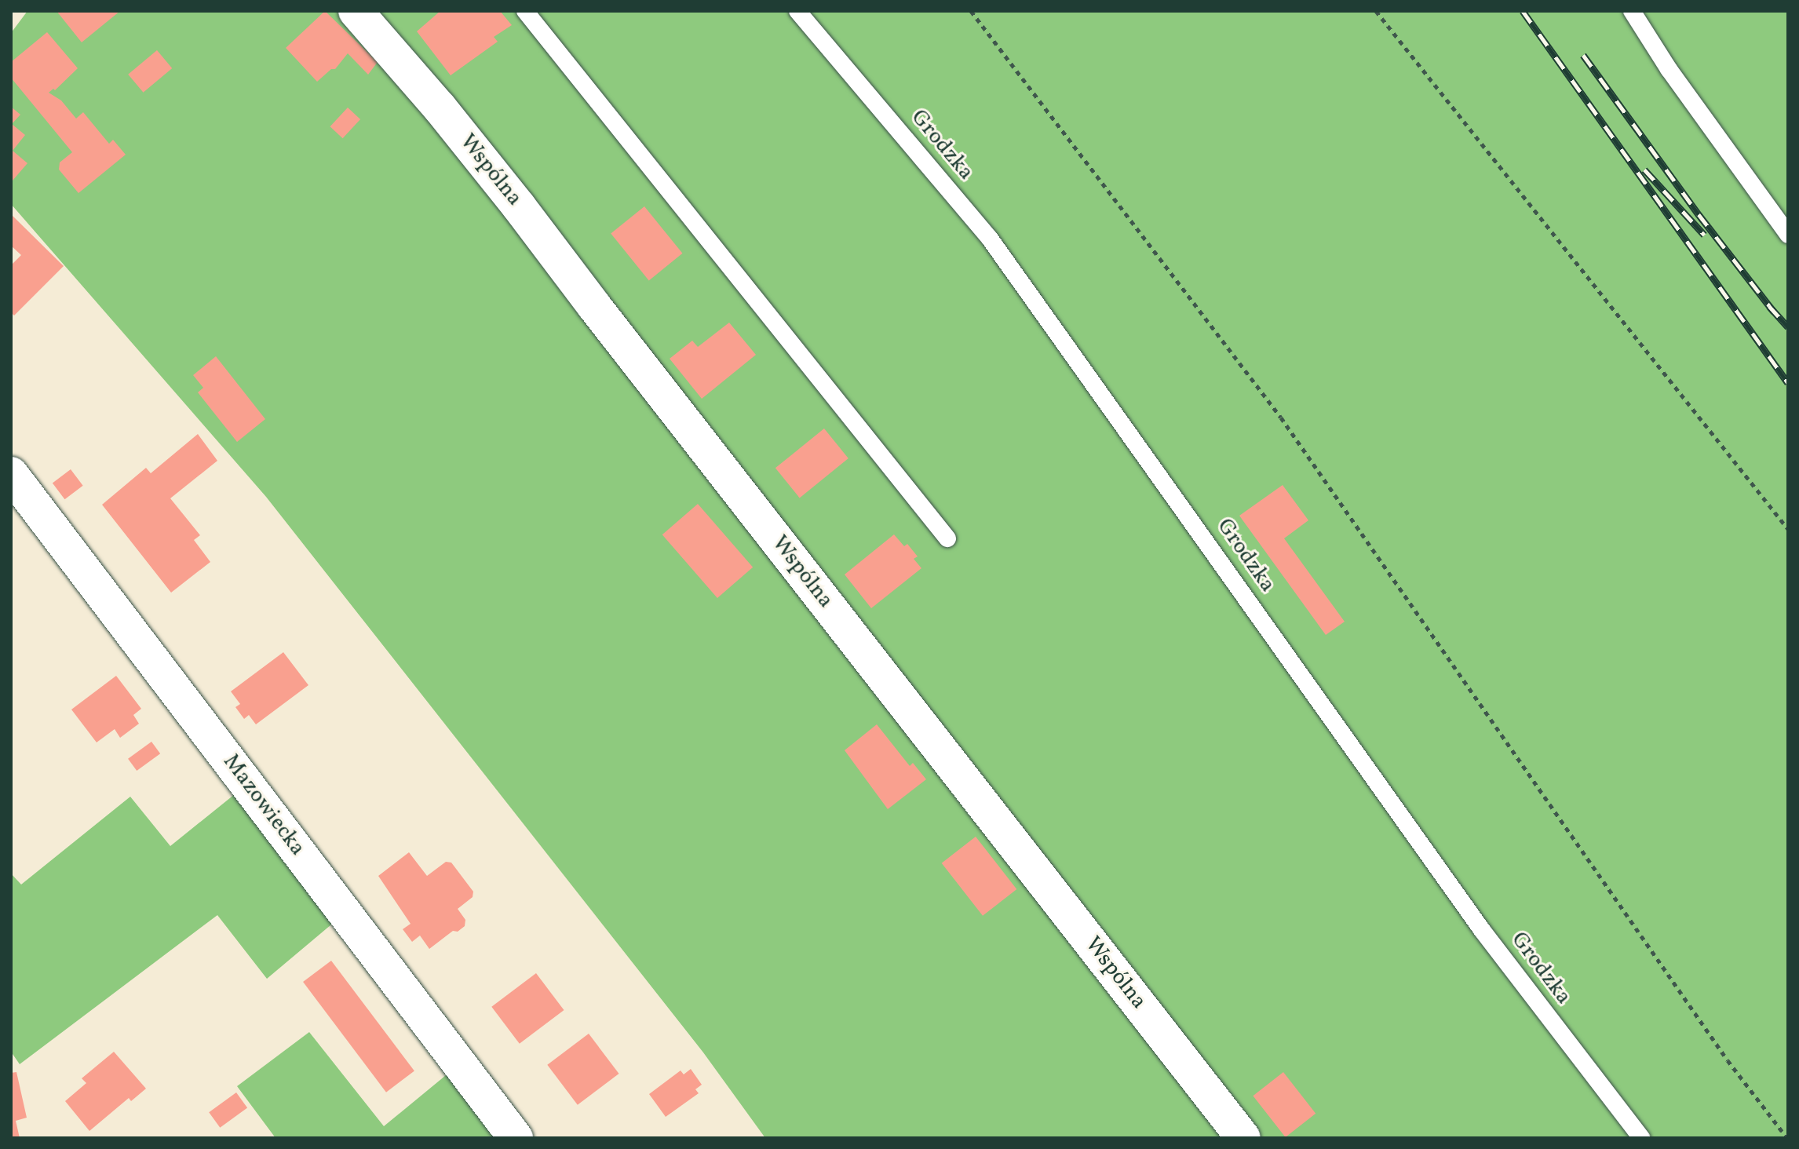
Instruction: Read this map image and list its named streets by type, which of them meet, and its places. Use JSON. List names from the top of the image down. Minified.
{"streets":{"street":["Wspólna","Mazowiecka"],"lane":["Grodzka"]}}
